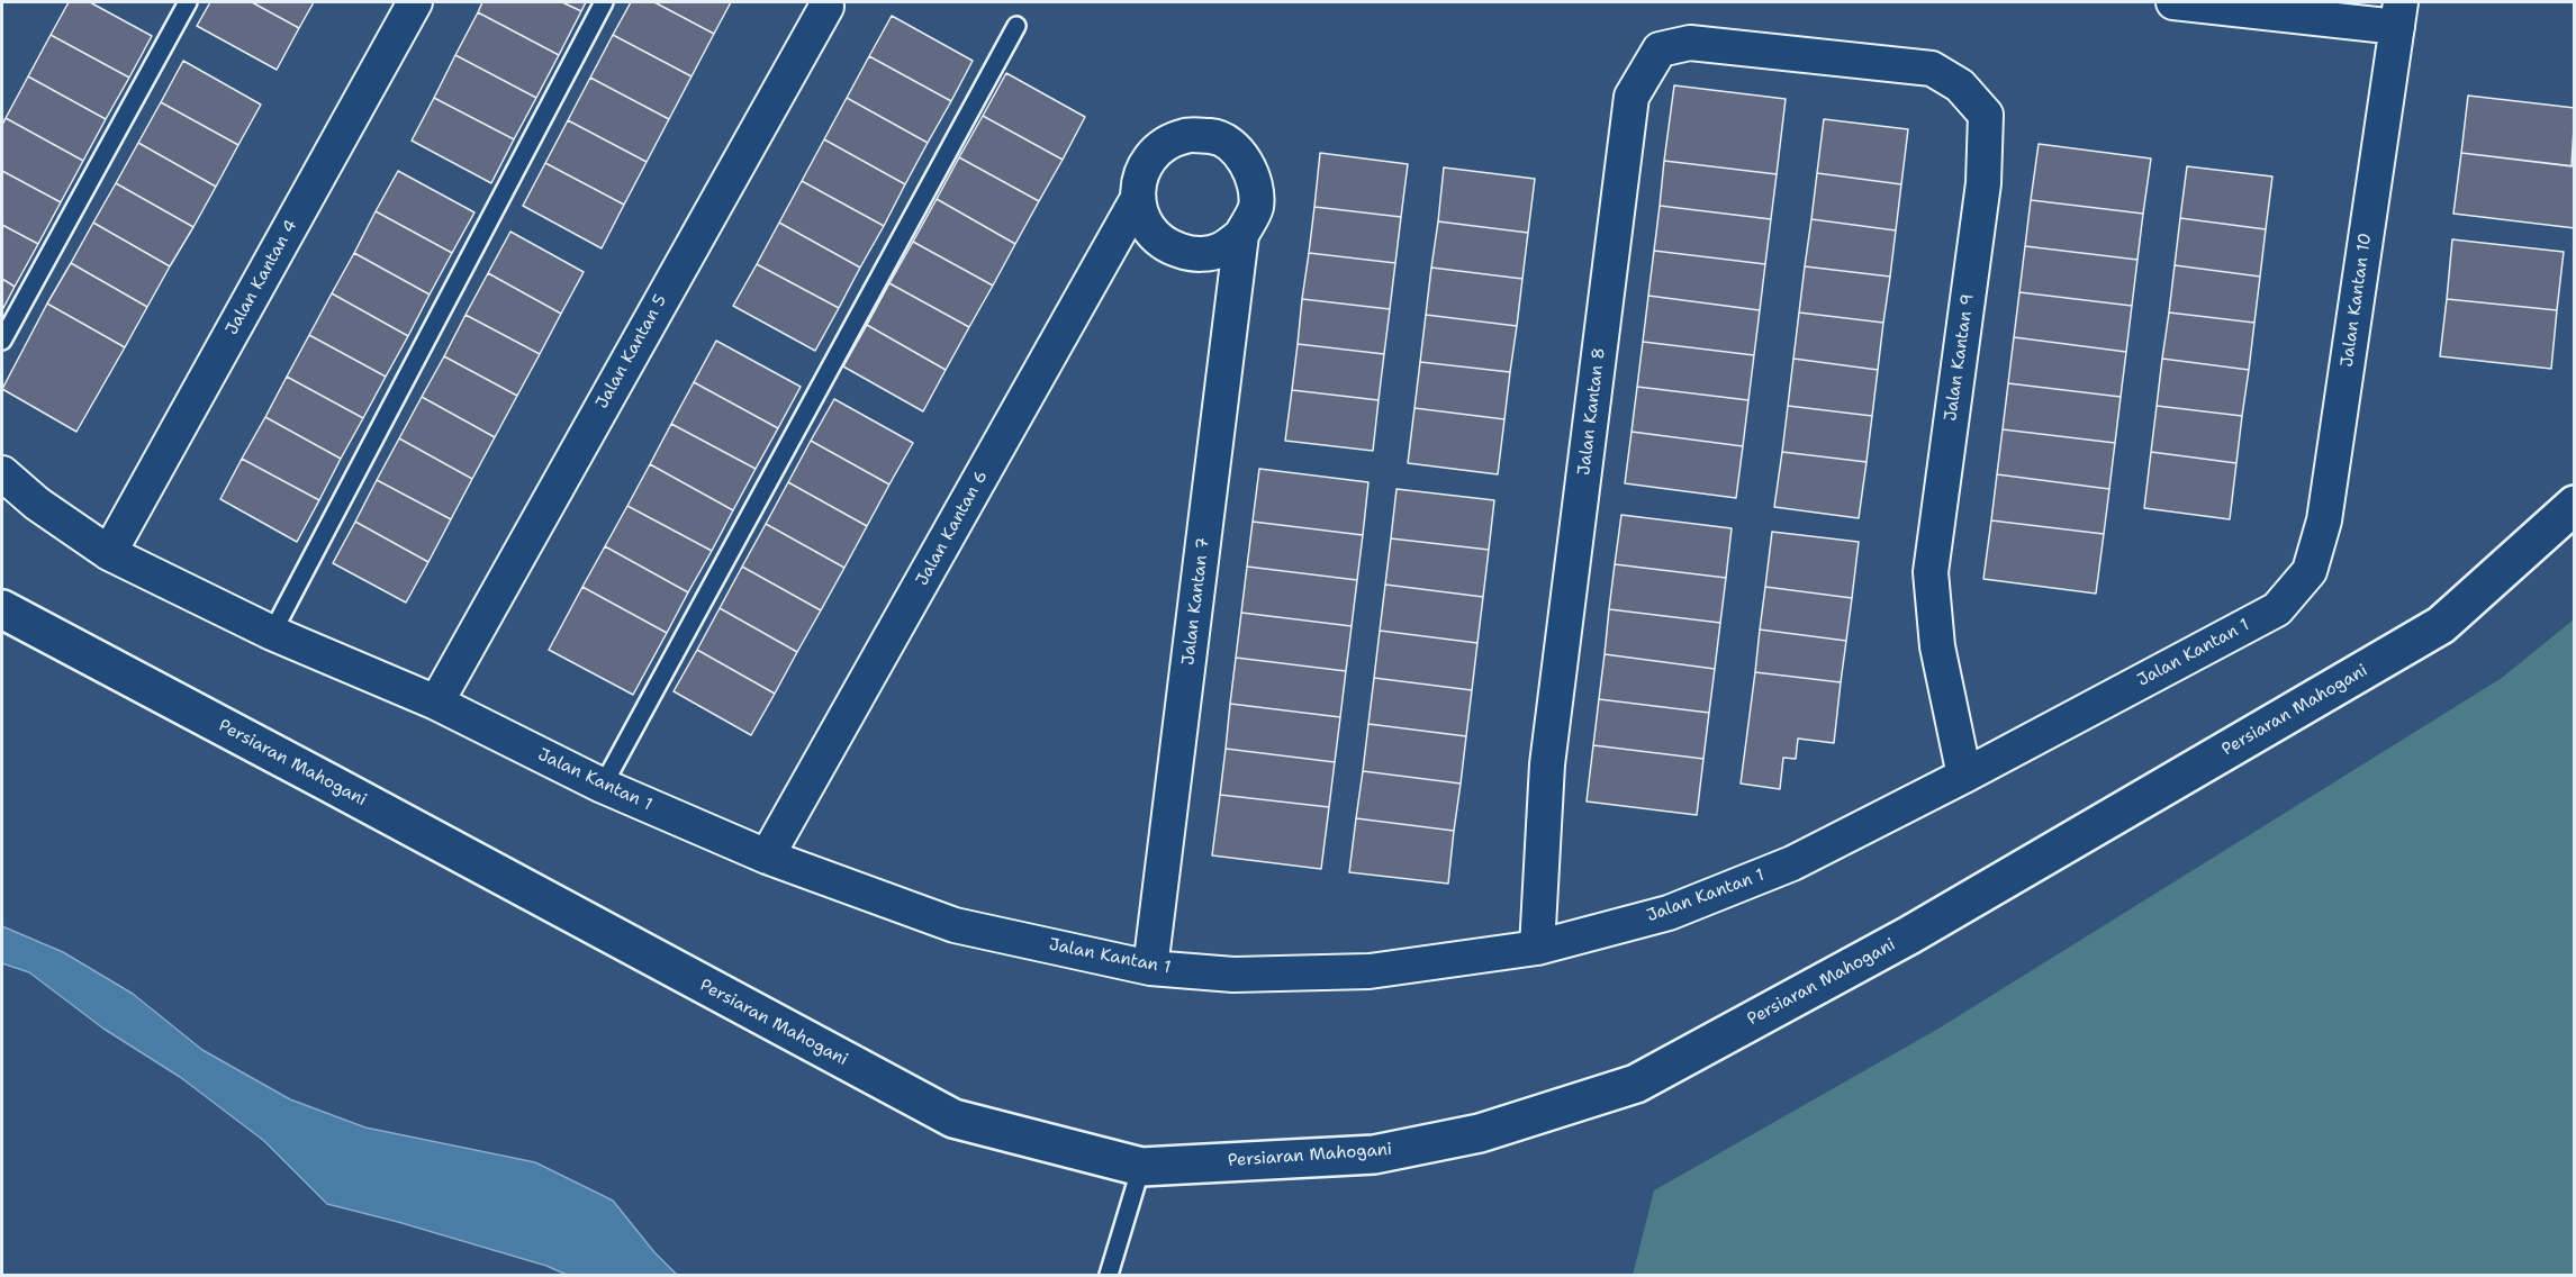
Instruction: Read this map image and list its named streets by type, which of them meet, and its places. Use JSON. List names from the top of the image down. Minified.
{"streets":{"main road":["Persiaran Mahogani"],"street":["Jalan Kantan 4","Jalan Kantan 10","Jalan Kantan 5","Jalan Kantan 9","Jalan Kantan 8","Jalan Kantan 6","Jalan Kantan 7","Jalan Kantan 1"]},"crossings":[["Jalan Kantan 4","Jalan Kantan 1"],["Jalan Kantan 10","Jalan Kantan 1"],["Jalan Kantan 5","Jalan Kantan 1"],["Jalan Kantan 9","Jalan Kantan 8"],["Jalan Kantan 9","Jalan Kantan 1"],["Jalan Kantan 8","Jalan Kantan 1"],["Jalan Kantan 6","Jalan Kantan 7"],["Jalan Kantan 6","Jalan Kantan 1"],["Jalan Kantan 7","Jalan Kantan 1"]]}
